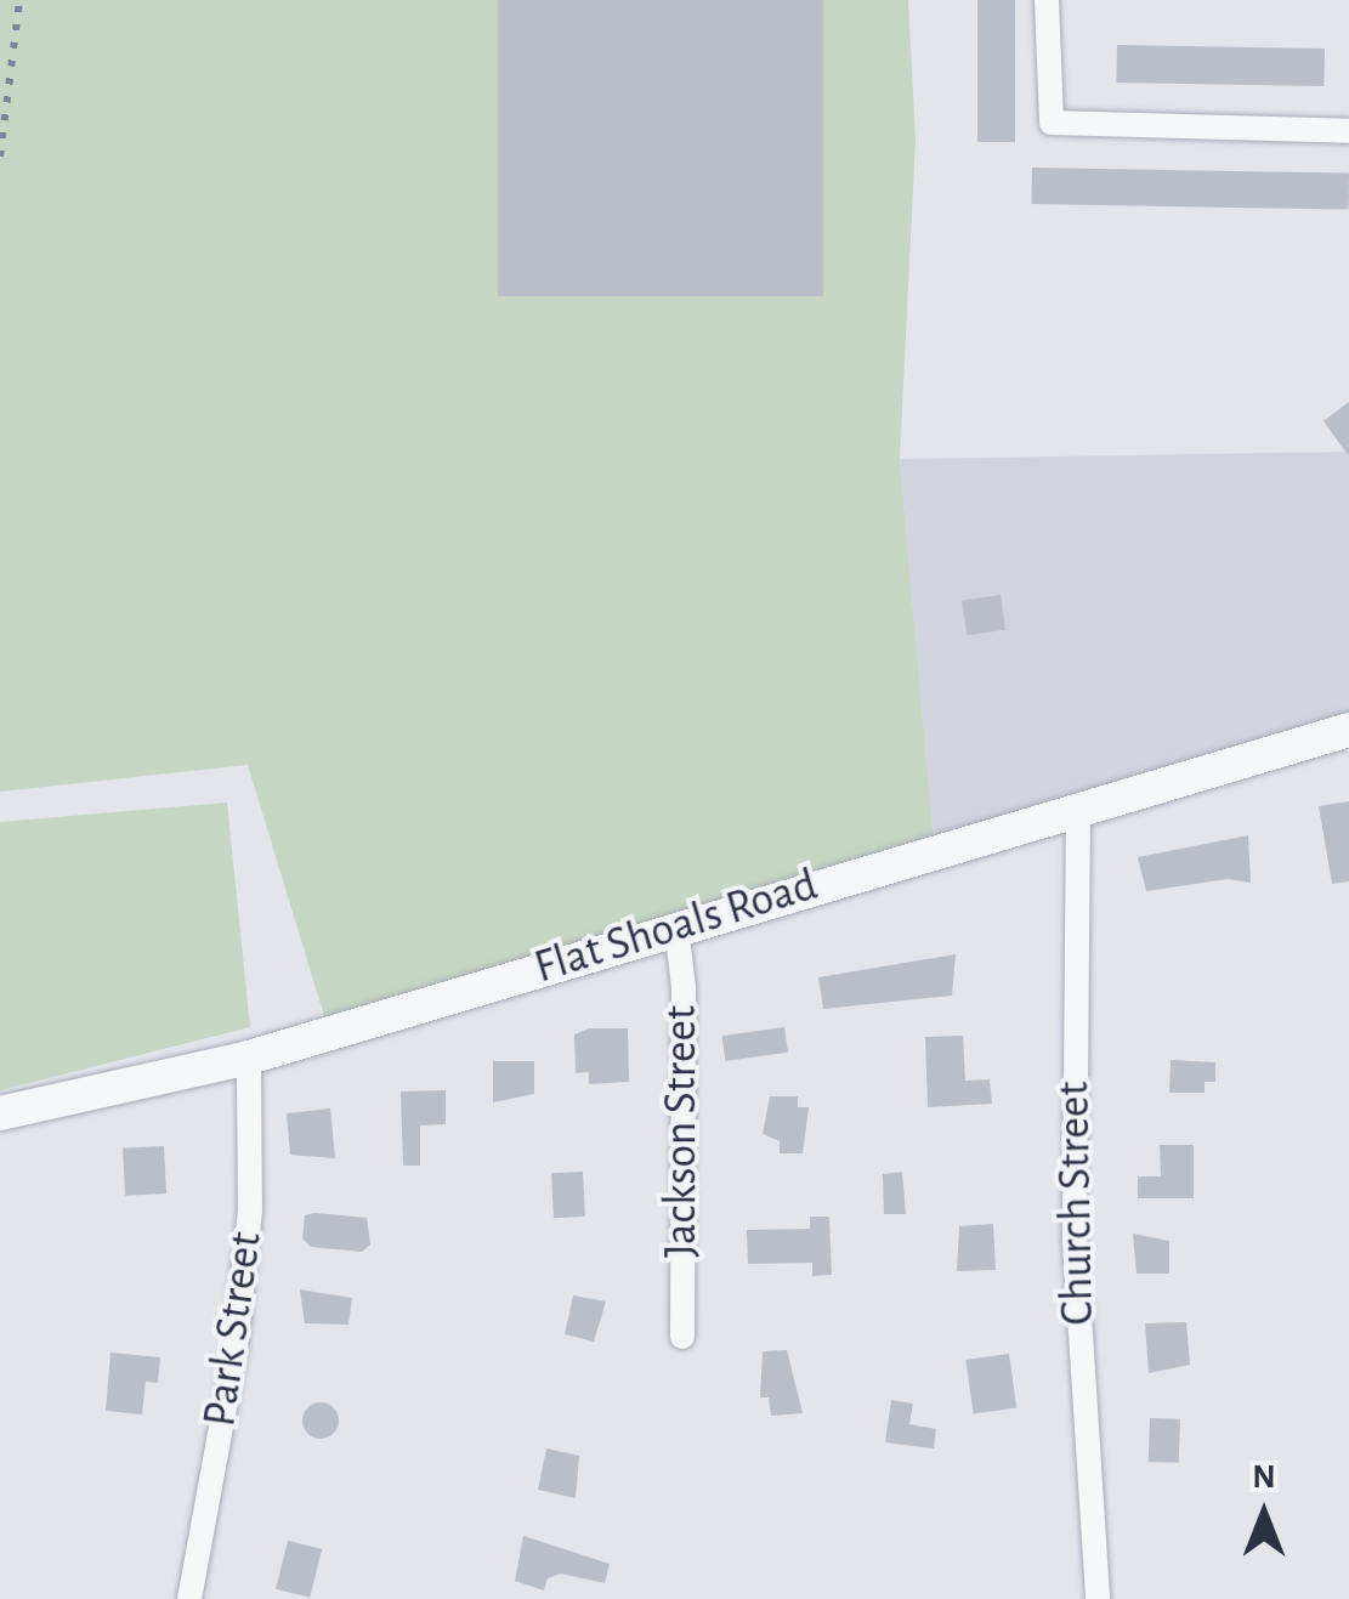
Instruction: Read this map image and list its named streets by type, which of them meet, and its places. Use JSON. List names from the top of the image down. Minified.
{"streets":{"street":["Flat Shoals Road","Jackson Street","Church Street","Park Street"]},"crossings":[["Flat Shoals Road","Jackson Street"],["Flat Shoals Road","Church Street"],["Flat Shoals Road","Park Street"]],"north":"top"}
